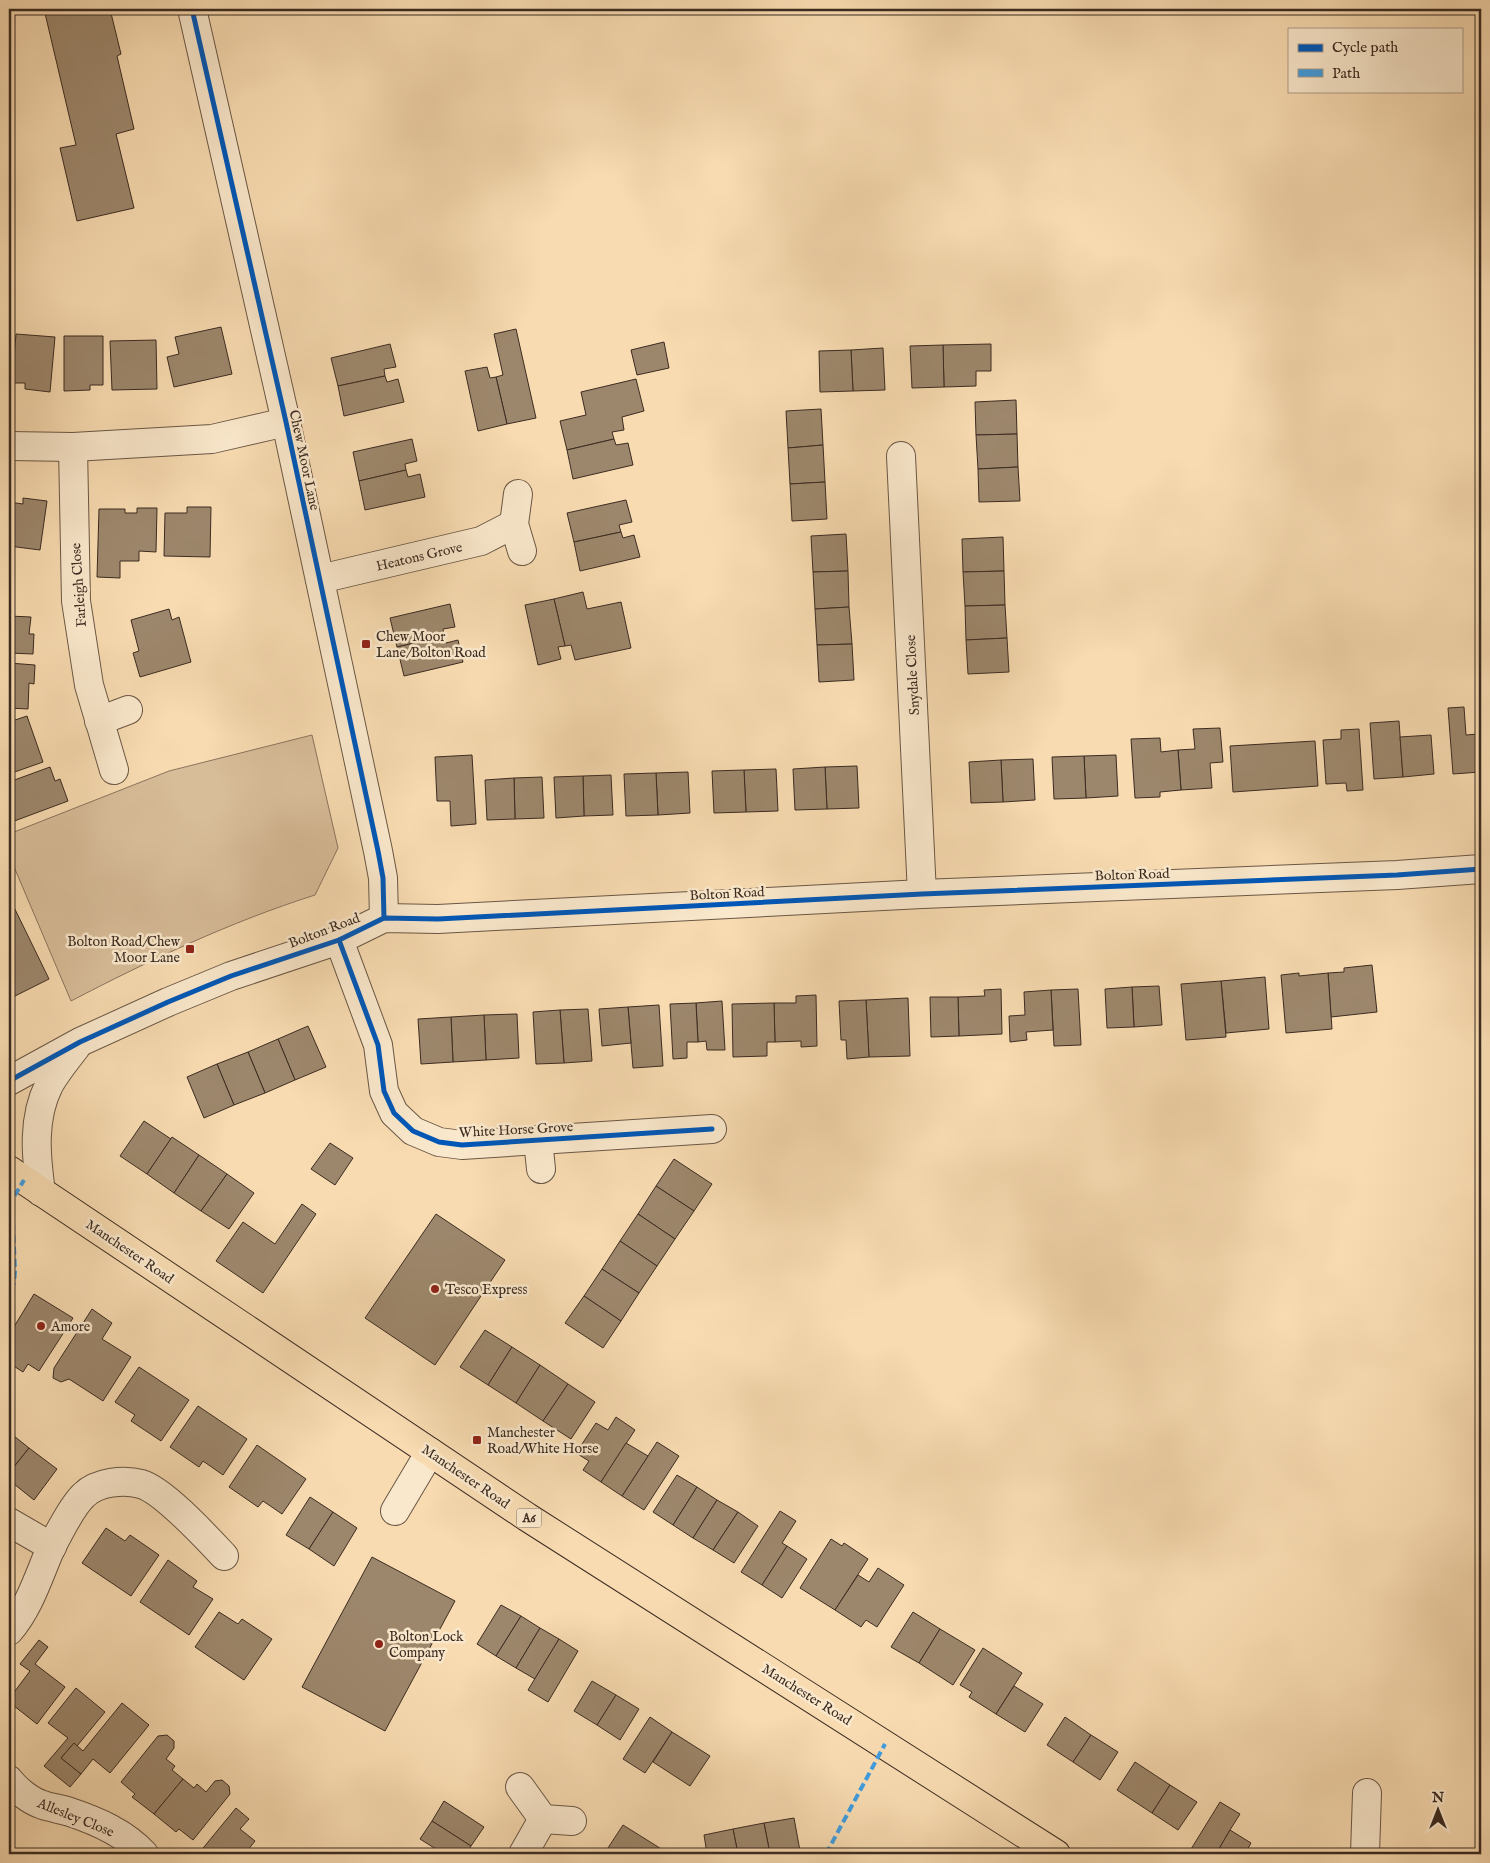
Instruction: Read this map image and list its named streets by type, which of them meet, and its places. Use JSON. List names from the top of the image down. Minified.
{"streets":{"main road":["Manchester Road","A6"],"street":["Chew Moor Lane","Heatons Grove","Farleigh Close","Snydale Close","Bolton Road","White Horse Grove","Allesley Close"]},"crossings":[["Chew Moor Lane","Heatons Grove"],["Chew Moor Lane","Bolton Road"],["Snydale Close","Bolton Road"],["Bolton Road","White Horse Grove"]],"places":{"transit":["Chew Moor Lane/Bolton Road","Bolton Road/Chew Moor Lane","Manchester Road/White Horse"],"other":["Tesco Express","Amore","Bolton Lock Company"]},"legend":["Cycle path","Path"],"north":"top"}
